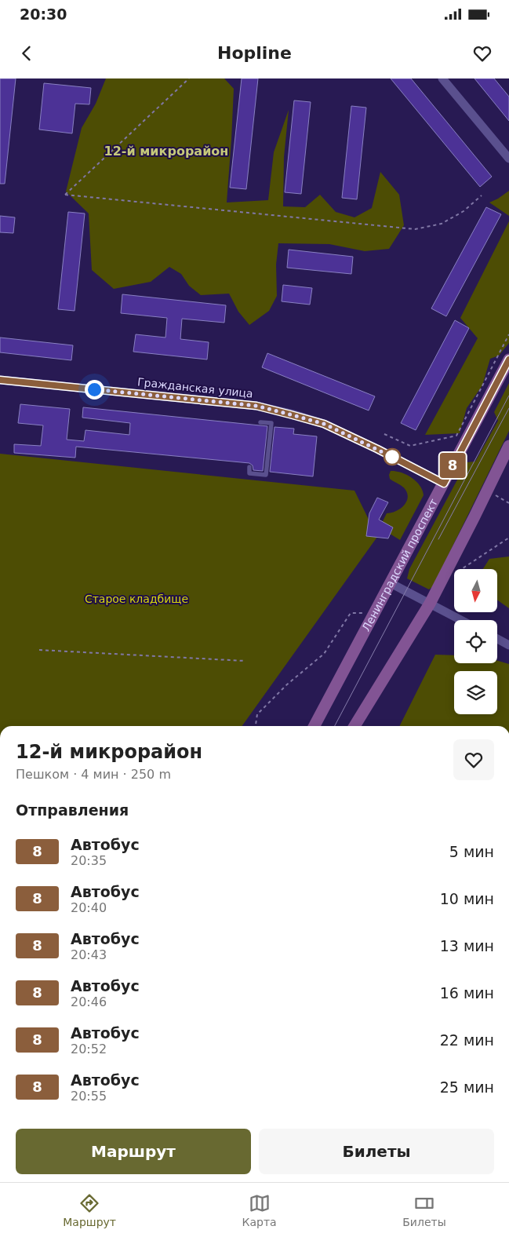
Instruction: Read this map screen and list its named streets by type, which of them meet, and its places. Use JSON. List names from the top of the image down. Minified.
{"streets":{"main road":["Ленинградский проспект"],"street":["Гражданская улица"]},"crossings":[["Гражданская улица","Ленинградский проспект"]],"districts":["12-й микрорайон"],"parks":["Старое кладбище"],"lines":["bus line 8"],"north":"bottom","page":{"status":"20:30","header":"Hopline","on_map":"8","heading":[["12-й микрорайон","Пешком · 4 мин · 250 m"],"Отправления"],"list":[{"mark":"8","name":"Автобус","note":"20:35","value":"5 мин"},{"mark":"8","name":"Автобус","note":"20:40","value":"10 мин"},{"mark":"8","name":"Автобус","note":"20:43","value":"13 мин"},{"mark":"8","name":"Автобус","note":"20:46","value":"16 мин"},{"mark":"8","name":"Автобус","note":"20:52","value":"22 мин"},{"mark":"8","name":"Автобус","note":"20:55","value":"25 мин"}],"buttons":["Маршрут","Билеты"],"tabs":["Маршрут","Карта","Билеты"]}}
